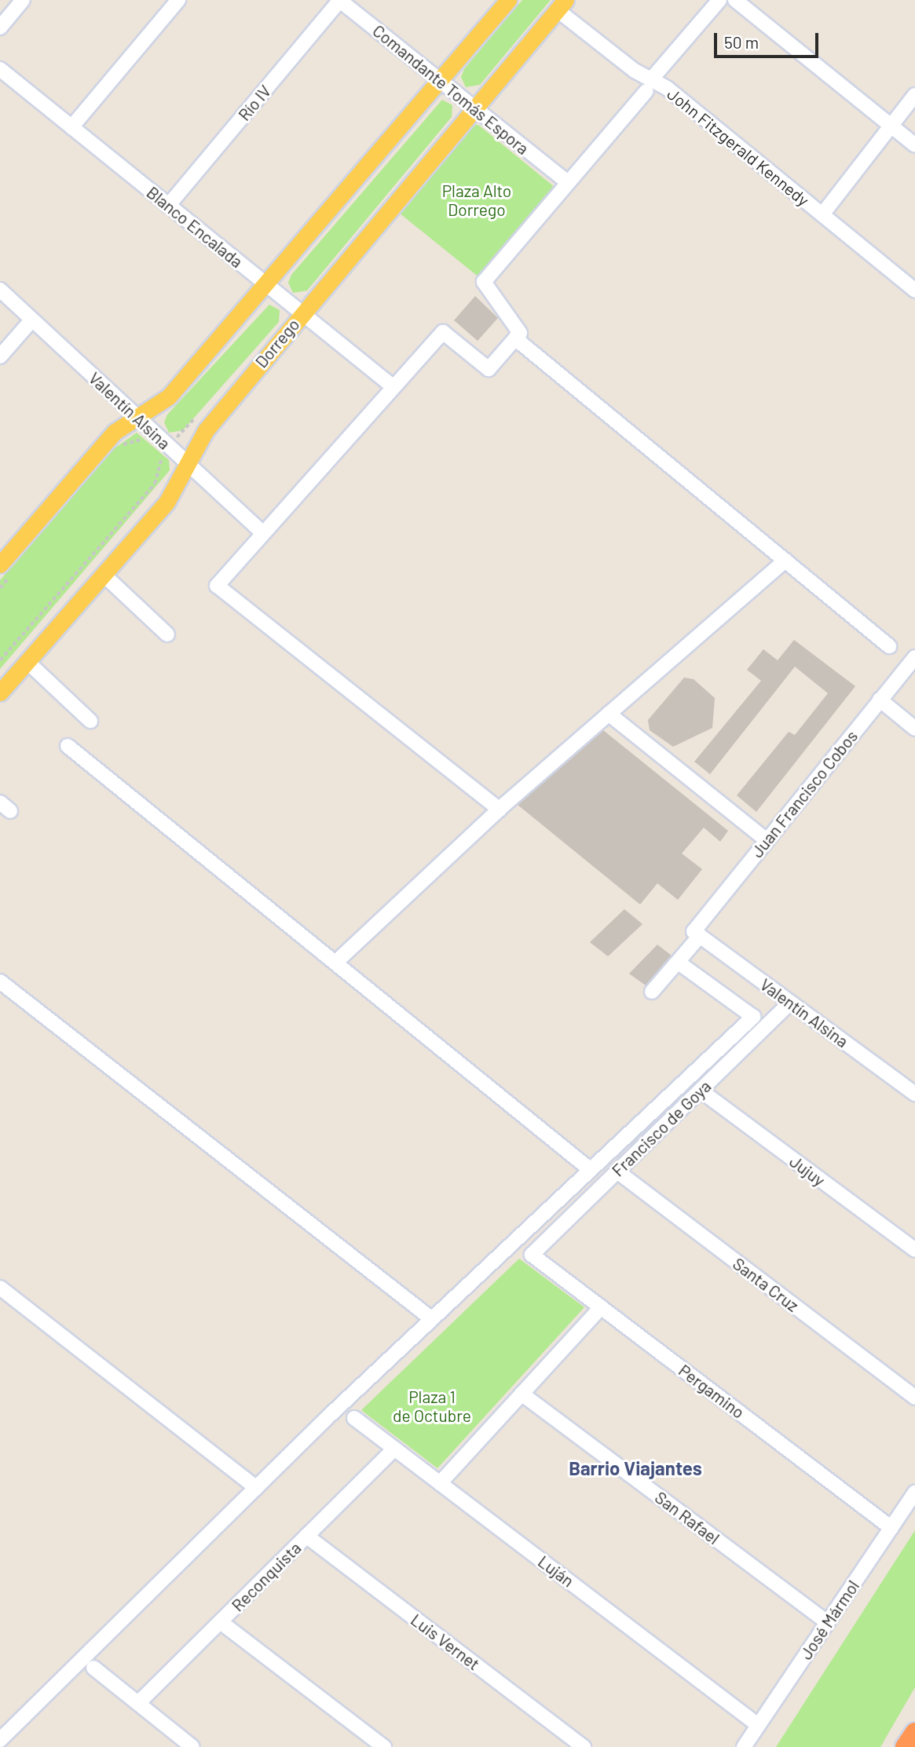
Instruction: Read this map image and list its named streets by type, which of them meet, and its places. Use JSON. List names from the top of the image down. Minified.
{"streets":{"main road":["Dorrego"],"street":["Comandante Tomás Espora","Río IV","John Fitzgerald Kennedy","Blanco Encalada","Valentín Alsina","Juan Francisco Cobos","Francisco de Goya","Jujuy","Santa Cruz","Pergamino","San Rafael","Luján","Reconquista","José Mármol","Luis Vernet"]},"crossings":[["Comandante Tomás Espora","Río IV"],["Comandante Tomás Espora","Dorrego"],["Río IV","Blanco Encalada"],["John Fitzgerald Kennedy","Dorrego"],["Blanco Encalada","Dorrego"],["Dorrego","Valentín Alsina"],["Valentín Alsina","Juan Francisco Cobos"],["Valentín Alsina","Francisco de Goya"],["Francisco de Goya","Jujuy"],["Francisco de Goya","Santa Cruz"],["Francisco de Goya","Pergamino"],["Pergamino","José Mármol"],["San Rafael","José Mármol"],["Luján","Reconquista"],["Luján","José Mármol"],["Reconquista","Luis Vernet"]],"districts":["Barrio Viajantes"],"parks":["Plaza Alto Dorrego","Plaza 1 de Octubre"],"scale_bar":"50 m"}
